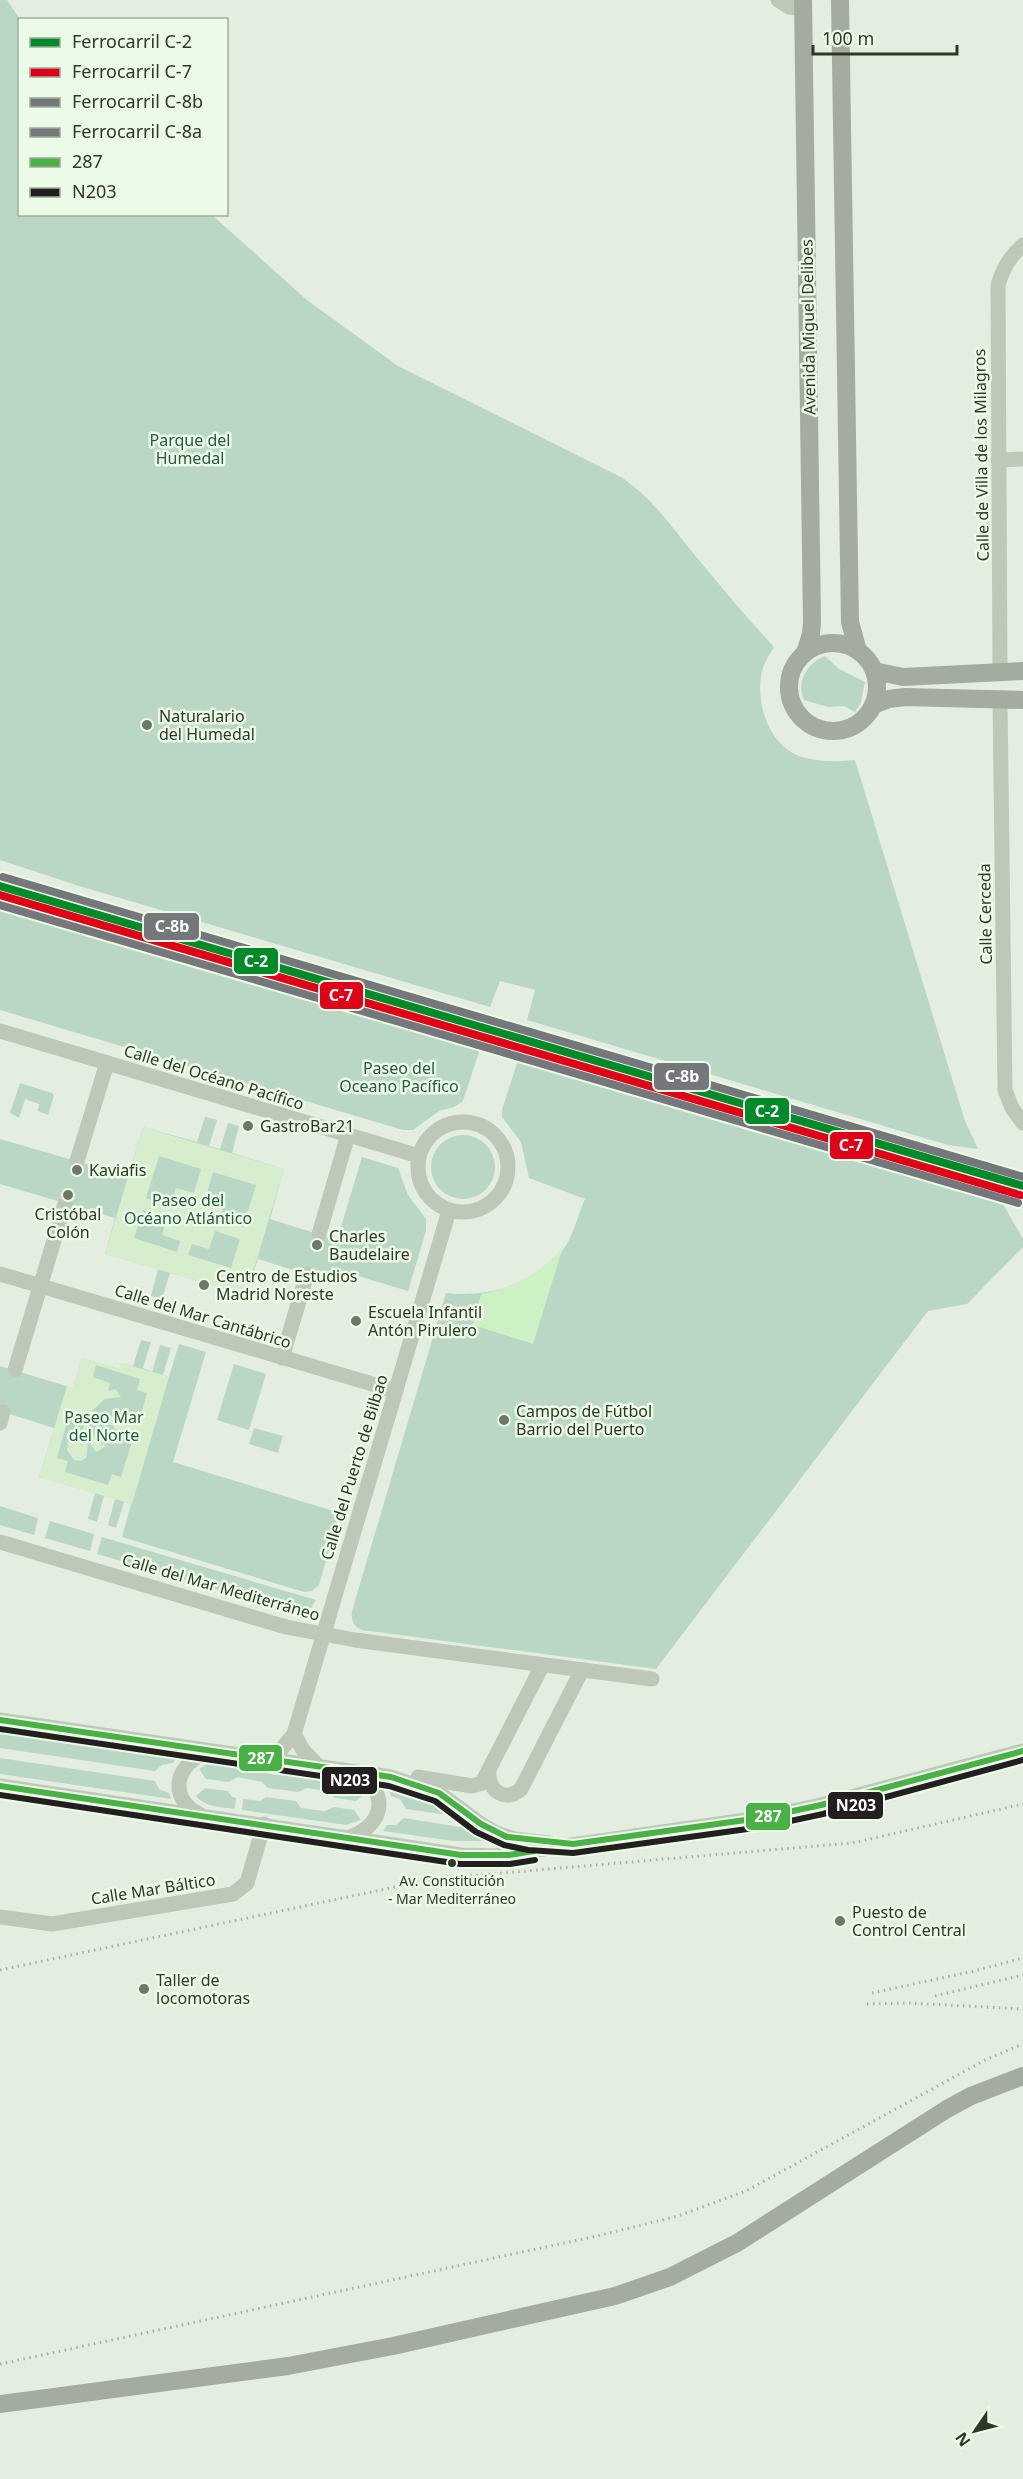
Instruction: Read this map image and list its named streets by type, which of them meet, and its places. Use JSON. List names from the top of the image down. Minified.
{"streets":{"main road":["Avenida Miguel Delibes"],"street":["Calle de Villa de los Milagros","Calle Cerceda","Calle del Océano Pacífico","Calle del Mar Cantábrico","Calle del Puerto de Bilbao","Calle del Mar Mediterráneo","Calle Mar Báltico"]},"crossings":[["Calle del Océano Pacífico","Calle del Puerto de Bilbao"],["Calle del Mar Cantábrico","Calle del Puerto de Bilbao"],["Calle del Puerto de Bilbao","Calle del Mar Mediterráneo"]],"parks":["Parque del Humedal","Paseo del Oceano Pacífico","Paseo del Océano Atlántico","Paseo Mar del Norte"],"places":["Naturalario del Humedal","GastroBar21","Kaviafis","Cristóbal Colón","Charles Baudelaire","Centro de Estudios Madrid Noreste","Escuela Infantil Antón Pirulero","Campos de Fútbol Barrio del Puerto","Av. Constitución - Mar Mediterráneo","Puesto de Control Central","Taller de locomotoras"],"lines":["rail line C-8b","rail line C-2","rail line C-7","rail line C-8a","transit line 287","transit line N203"],"legend":["Ferrocarril C-2","Ferrocarril C-7","Ferrocarril C-8b","Ferrocarril C-8a","287","N203"],"scale_bar":"100 m","north":"bottom left"}
